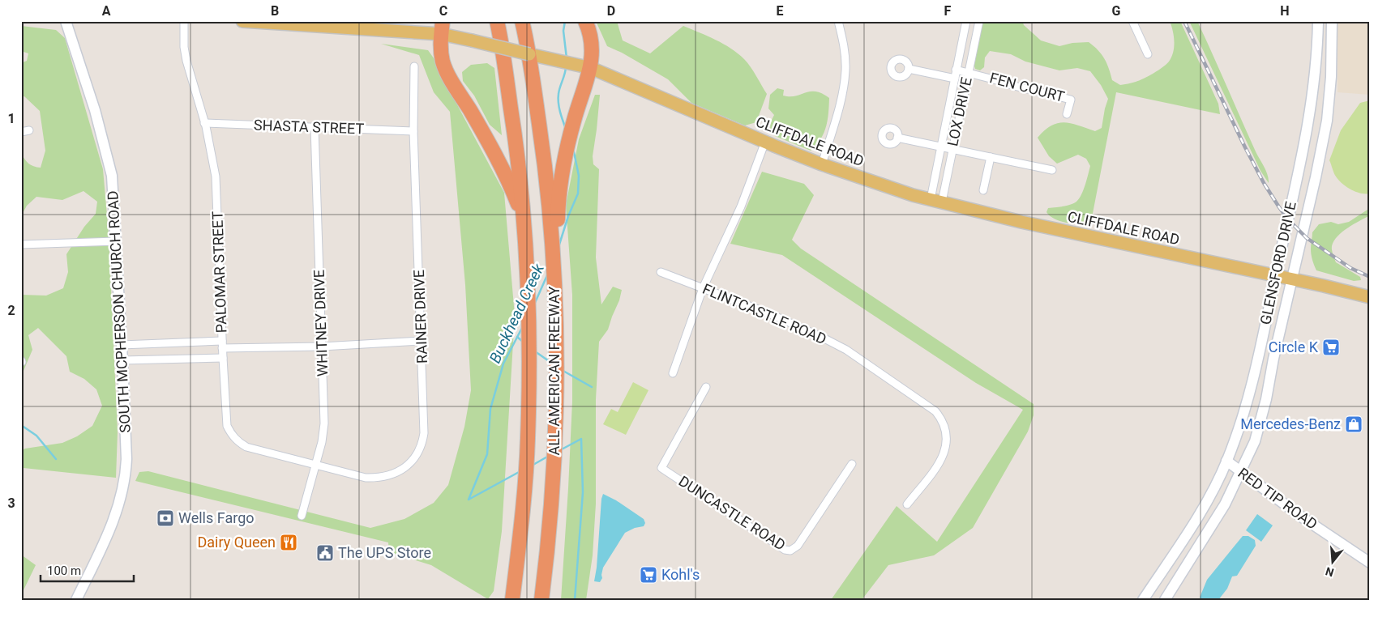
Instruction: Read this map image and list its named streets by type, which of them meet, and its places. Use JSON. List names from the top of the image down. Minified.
{"streets":{"highway":["ALL AMERICAN FREEWAY"],"main road":["CLIFFDALE ROAD","GLENSFORD DRIVE","SOUTH MCPHERSON CHURCH ROAD","RED TIP ROAD"],"street":["FEN COURT","LOX DRIVE","SHASTA STREET","PALOMAR STREET","FLINTCASTLE ROAD","RAINER DRIVE","WHITNEY DRIVE","DUNCASTLE ROAD"]},"crossings":[["FEN COURT","LOX DRIVE"],["LOX DRIVE","CLIFFDALE ROAD"],["SHASTA STREET","PALOMAR STREET"],["SHASTA STREET","RAINER DRIVE"],["SHASTA STREET","WHITNEY DRIVE"],["CLIFFDALE ROAD","GLENSFORD DRIVE"],["GLENSFORD DRIVE","RED TIP ROAD"],["PALOMAR STREET","RAINER DRIVE"],["PALOMAR STREET","WHITNEY DRIVE"],["RAINER DRIVE","WHITNEY DRIVE"]],"water":["Buckhead Creek"],"places":{"supermarket":["Circle K","Kohl's"],"shop":["Mercedes-Benz"],"bank":["Wells Fargo"],"restaurant":["Dairy Queen"],"public building":["The UPS Store"]},"scale_bar":"100 m","north":"bottom","grid":{"columns":["A","B","C","D","E","F","G","H"],"rows":["1","2","3"]}}
